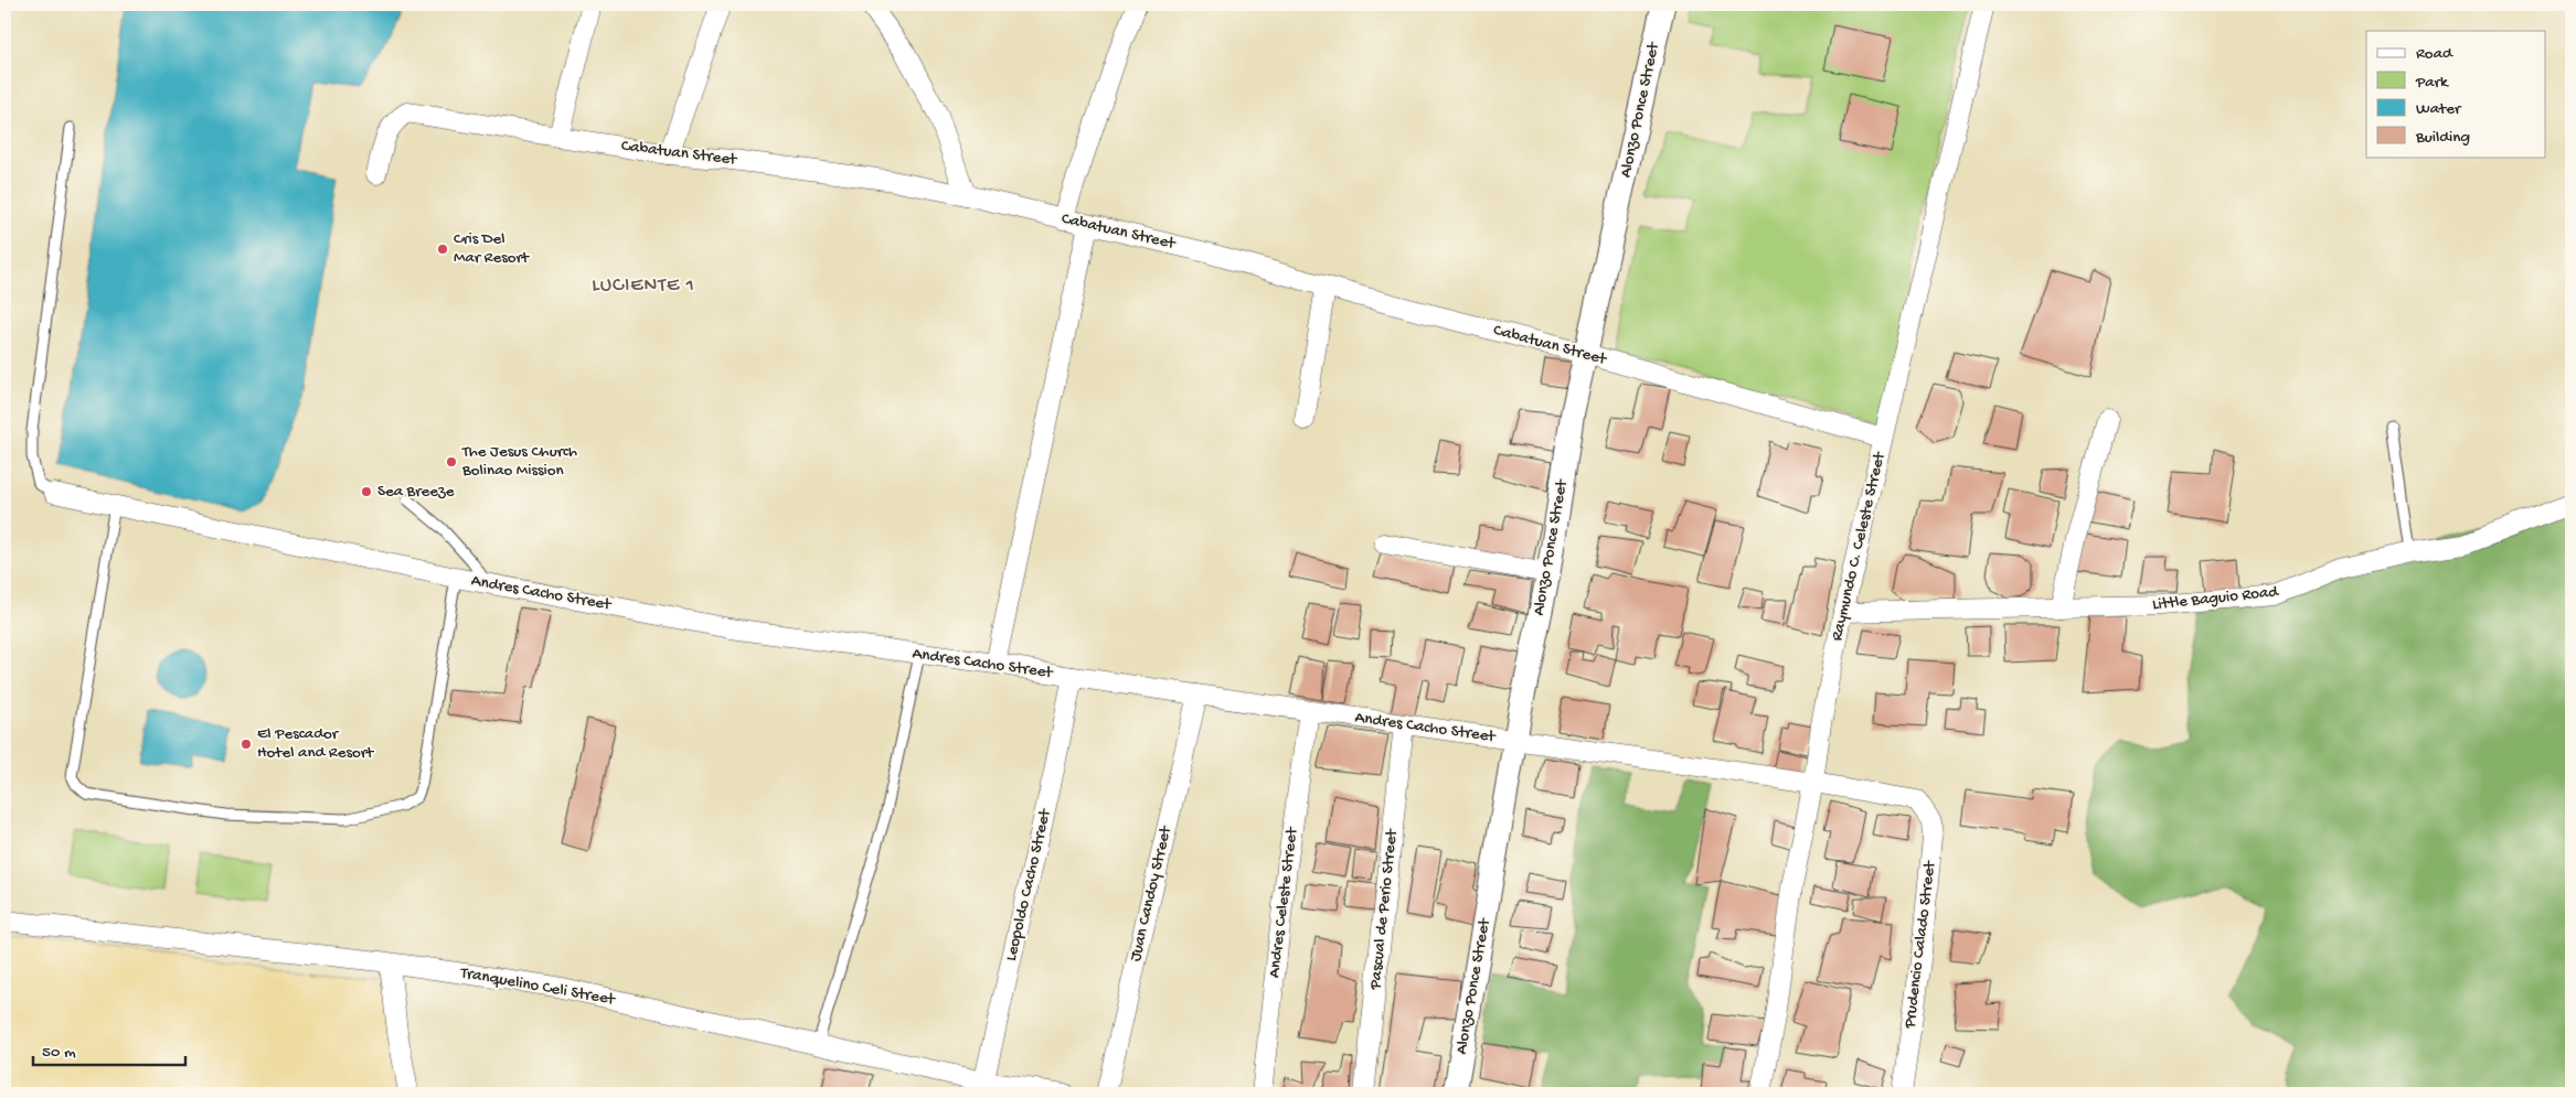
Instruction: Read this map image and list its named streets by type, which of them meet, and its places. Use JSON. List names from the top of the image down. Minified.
{"streets":{"street":["Alonzo Ponce Street","Cabatuan Street","Raymundo C. Celeste Street","Andres Cacho Street","Little Baguio Road","Leopoldo Cacho Street","Juan Candoy Street","Andres Celeste Street","Pascual de Perio Street","Prudencio Calado Street","Tranquelino Celi Street"]},"crossings":[["Alonzo Ponce Street","Cabatuan Street"],["Alonzo Ponce Street","Andres Cacho Street"],["Cabatuan Street","Raymundo C. Celeste Street"],["Raymundo C. Celeste Street","Andres Cacho Street"],["Raymundo C. Celeste Street","Little Baguio Road"],["Andres Cacho Street","Leopoldo Cacho Street"],["Andres Cacho Street","Juan Candoy Street"],["Andres Cacho Street","Andres Celeste Street"],["Andres Cacho Street","Pascual de Perio Street"],["Andres Cacho Street","Prudencio Calado Street"],["Leopoldo Cacho Street","Tranquelino Celi Street"]],"districts":["LUCIENTE 1"],"places":["Cris Del Mar Resort","The Jesus Church Bolinao Mission","Sea Breeze","El Pescador Hotel and Resort"],"legend":["Road","Park","Water","Building"],"scale_bar":"50 m"}
